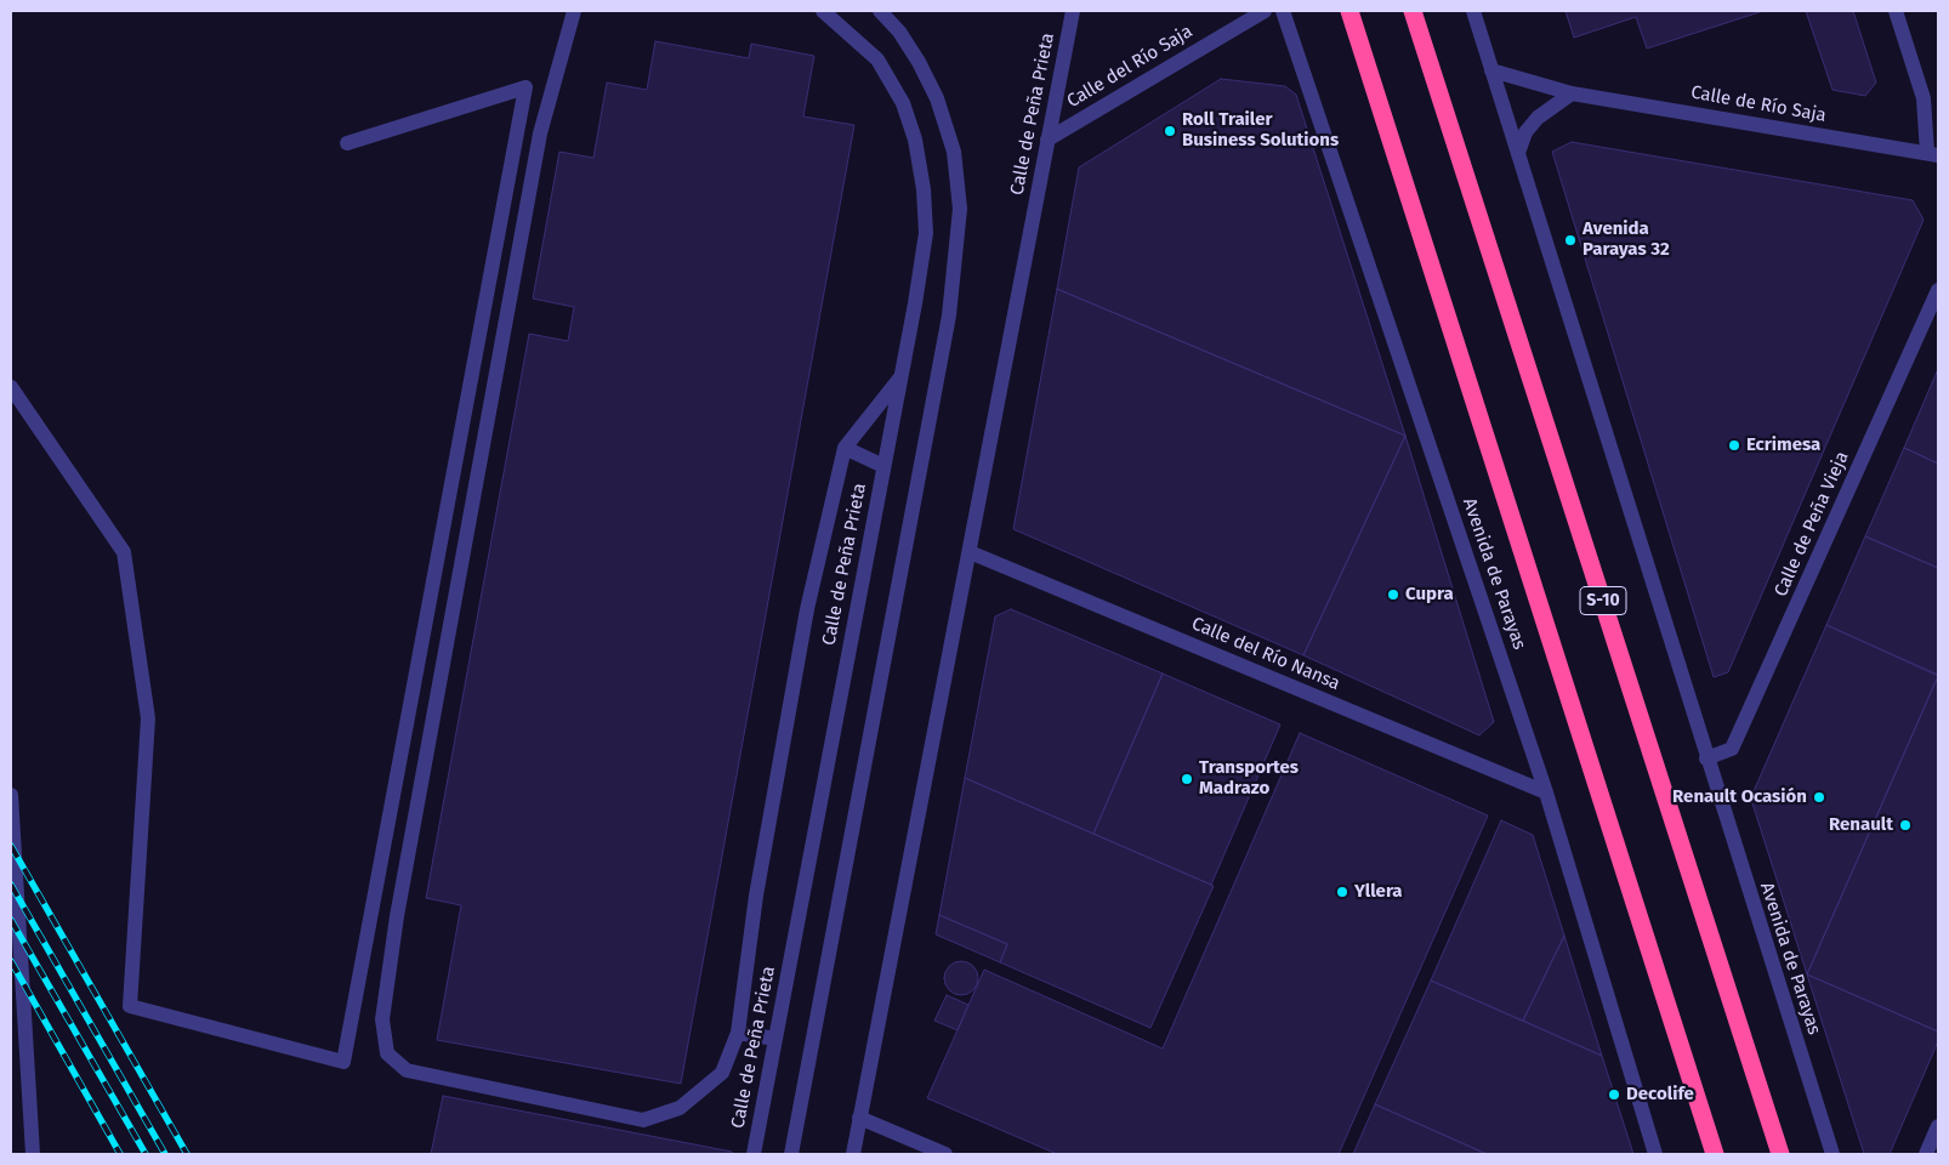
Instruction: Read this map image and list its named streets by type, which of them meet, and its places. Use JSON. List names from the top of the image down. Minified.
{"streets":{"highway":["S-10"],"street":["Calle del Río Saja","Calle de Río Saja","Calle de Peña Prieta","Calle de Peña Vieja","Avenida de Parayas","Calle del Río Nansa"]},"crossings":[["Calle del Río Saja","Calle de Peña Prieta"],["Calle de Río Saja","Avenida de Parayas"],["Calle de Peña Prieta","Calle del Río Nansa"],["Calle de Peña Vieja","Avenida de Parayas"],["Avenida de Parayas","Calle del Río Nansa"]],"places":["Roll Trailer Business Solutions","Avenida Parayas 32","Ecrimesa","Cupra","Transportes Madrazo","Renault Ocasión","Renault","Yllera","Decolife"]}
